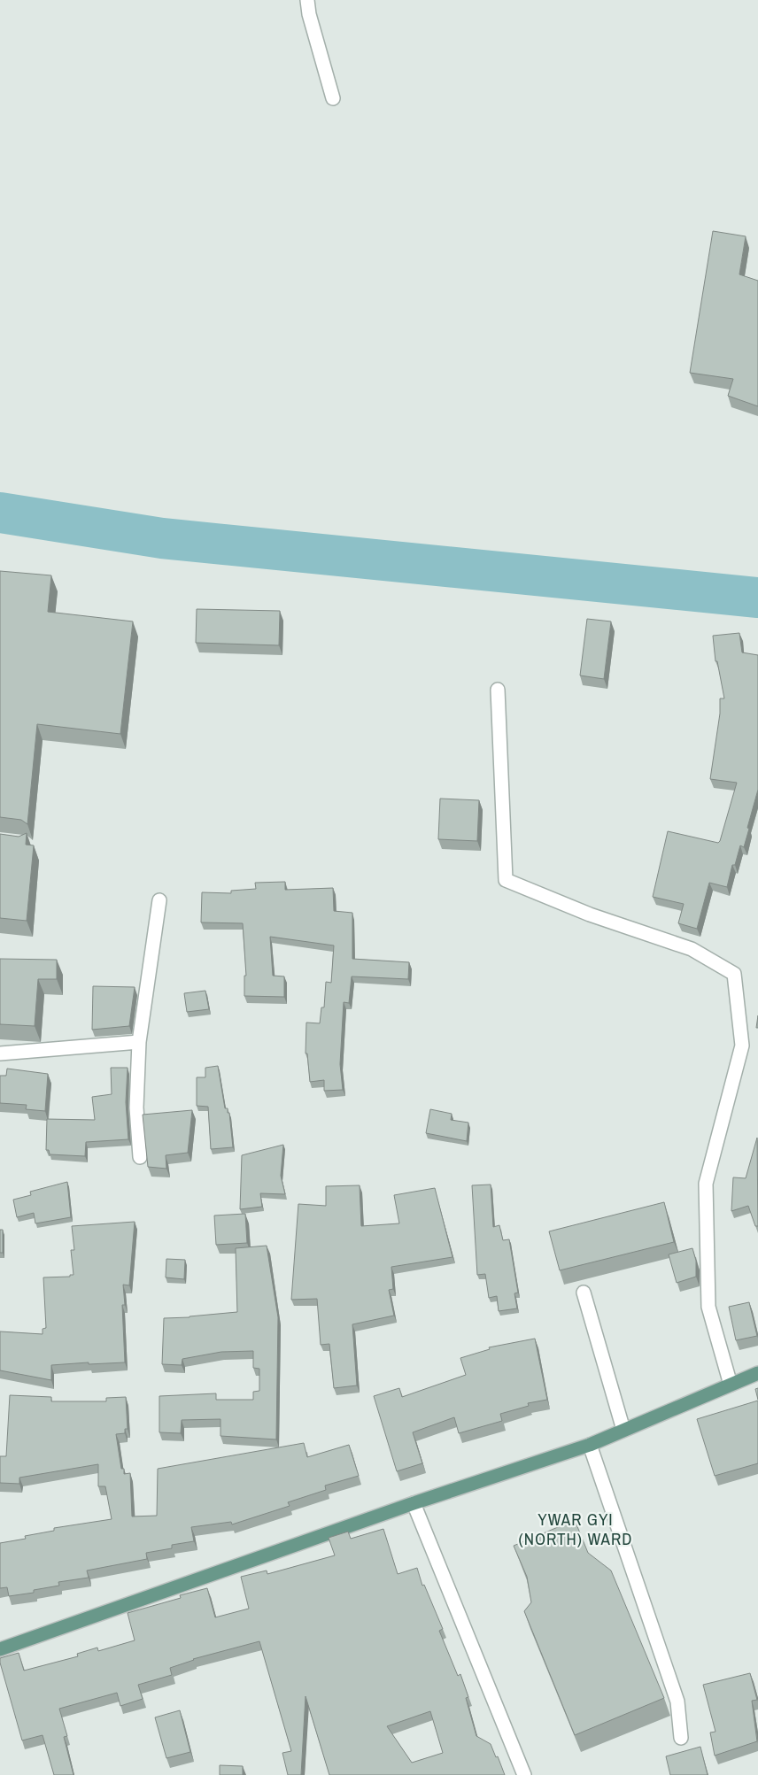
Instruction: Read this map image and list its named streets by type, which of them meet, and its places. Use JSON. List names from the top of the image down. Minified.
{"districts":["YWAR GYI (NORTH) WARD"]}
